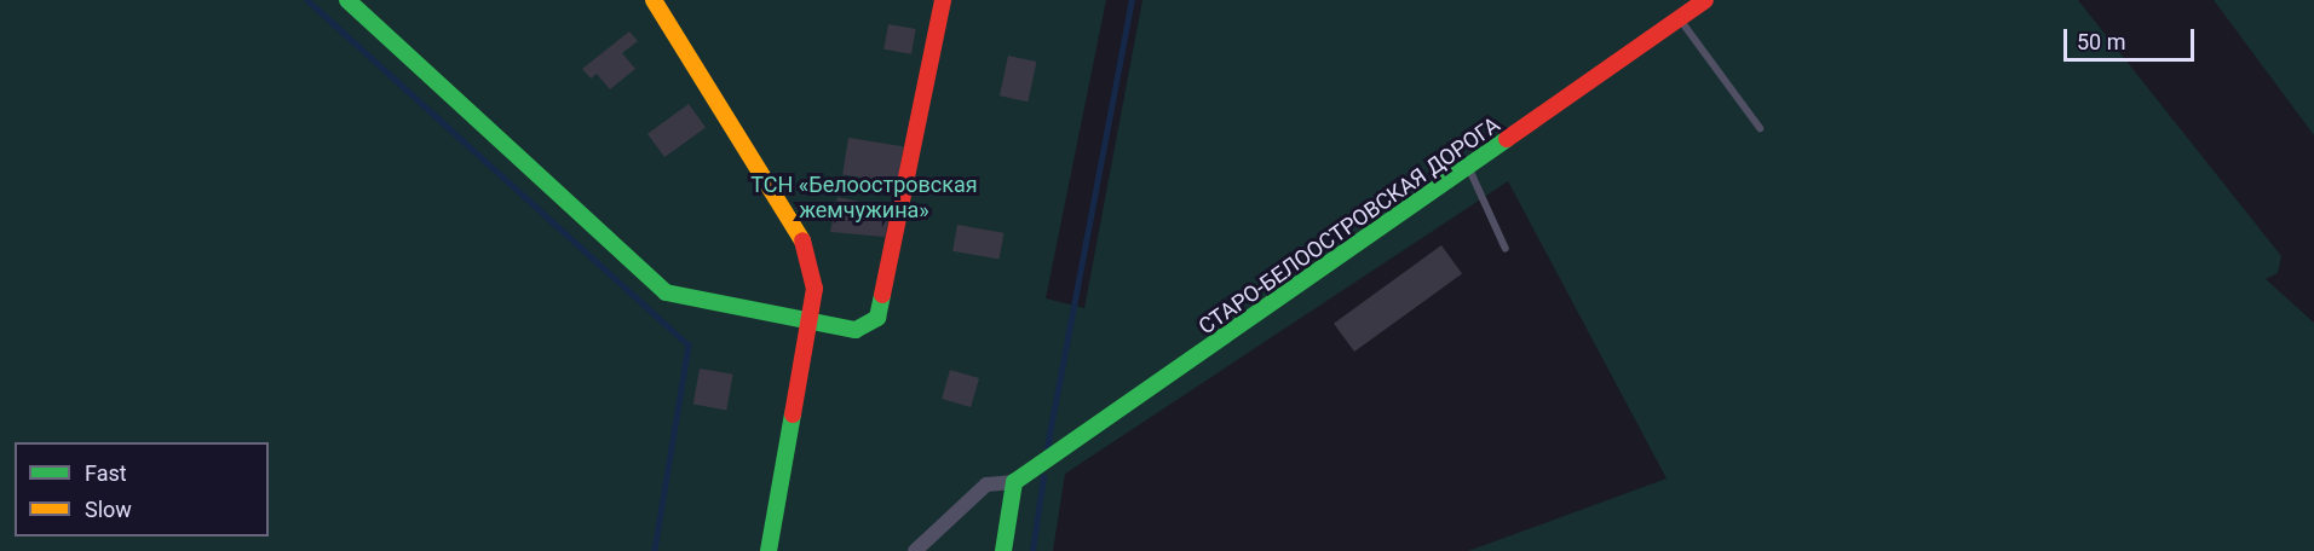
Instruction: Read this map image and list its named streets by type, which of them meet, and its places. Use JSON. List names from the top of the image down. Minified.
{"streets":{"street":["СТАРО-БЕЛООСТРОВСКАЯ ДОРОГА"]},"parks":["ТСН «Белоостровская жемчужина»"],"legend":["Fast","Slow"],"scale_bar":"50 m"}
